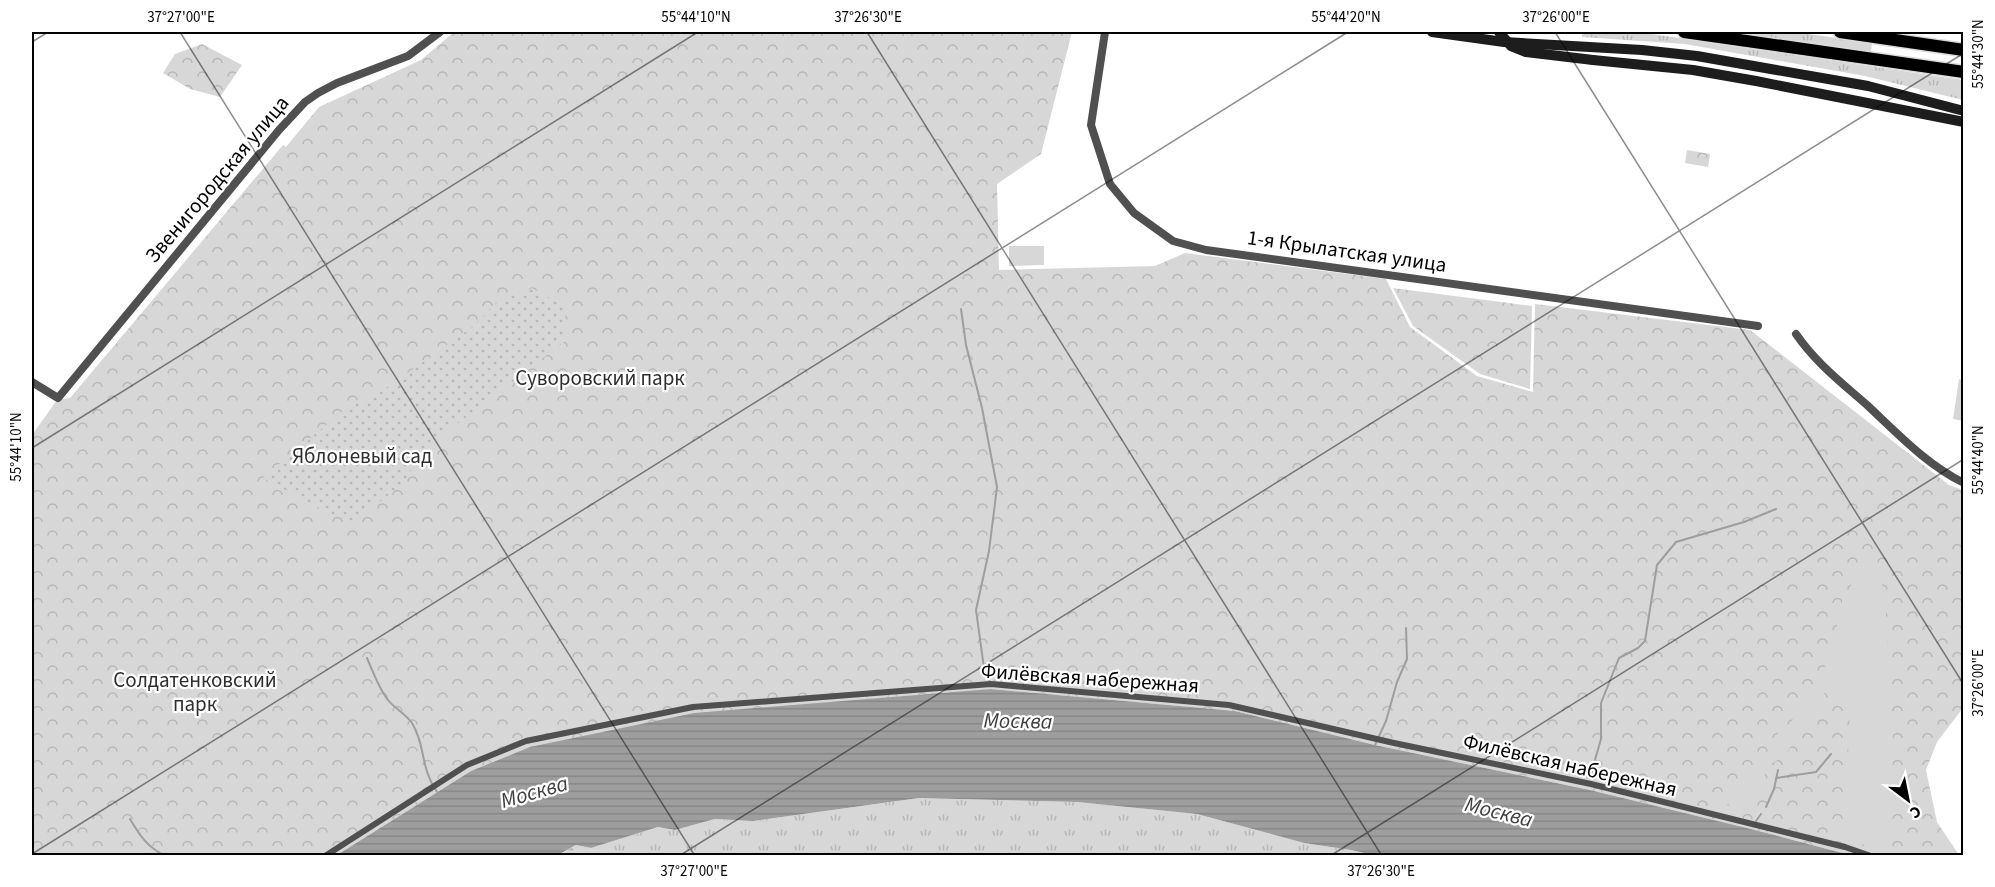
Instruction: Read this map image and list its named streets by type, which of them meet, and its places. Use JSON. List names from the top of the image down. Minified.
{"streets":{"street":["Звенигородская улица","1-я Крылатская улица","Филёвская набережная"]},"water":["Москва"],"parks":["Суворовский парк","Яблоневый сад","Солдатенковский парк"],"north":"bottom right","coordinates":["37°27'00\"E","55°44'10\"N","37°26'30\"E","55°44'20\"N","37°26'00\"E","55°44'30\"N","55°44'40\"N"]}
